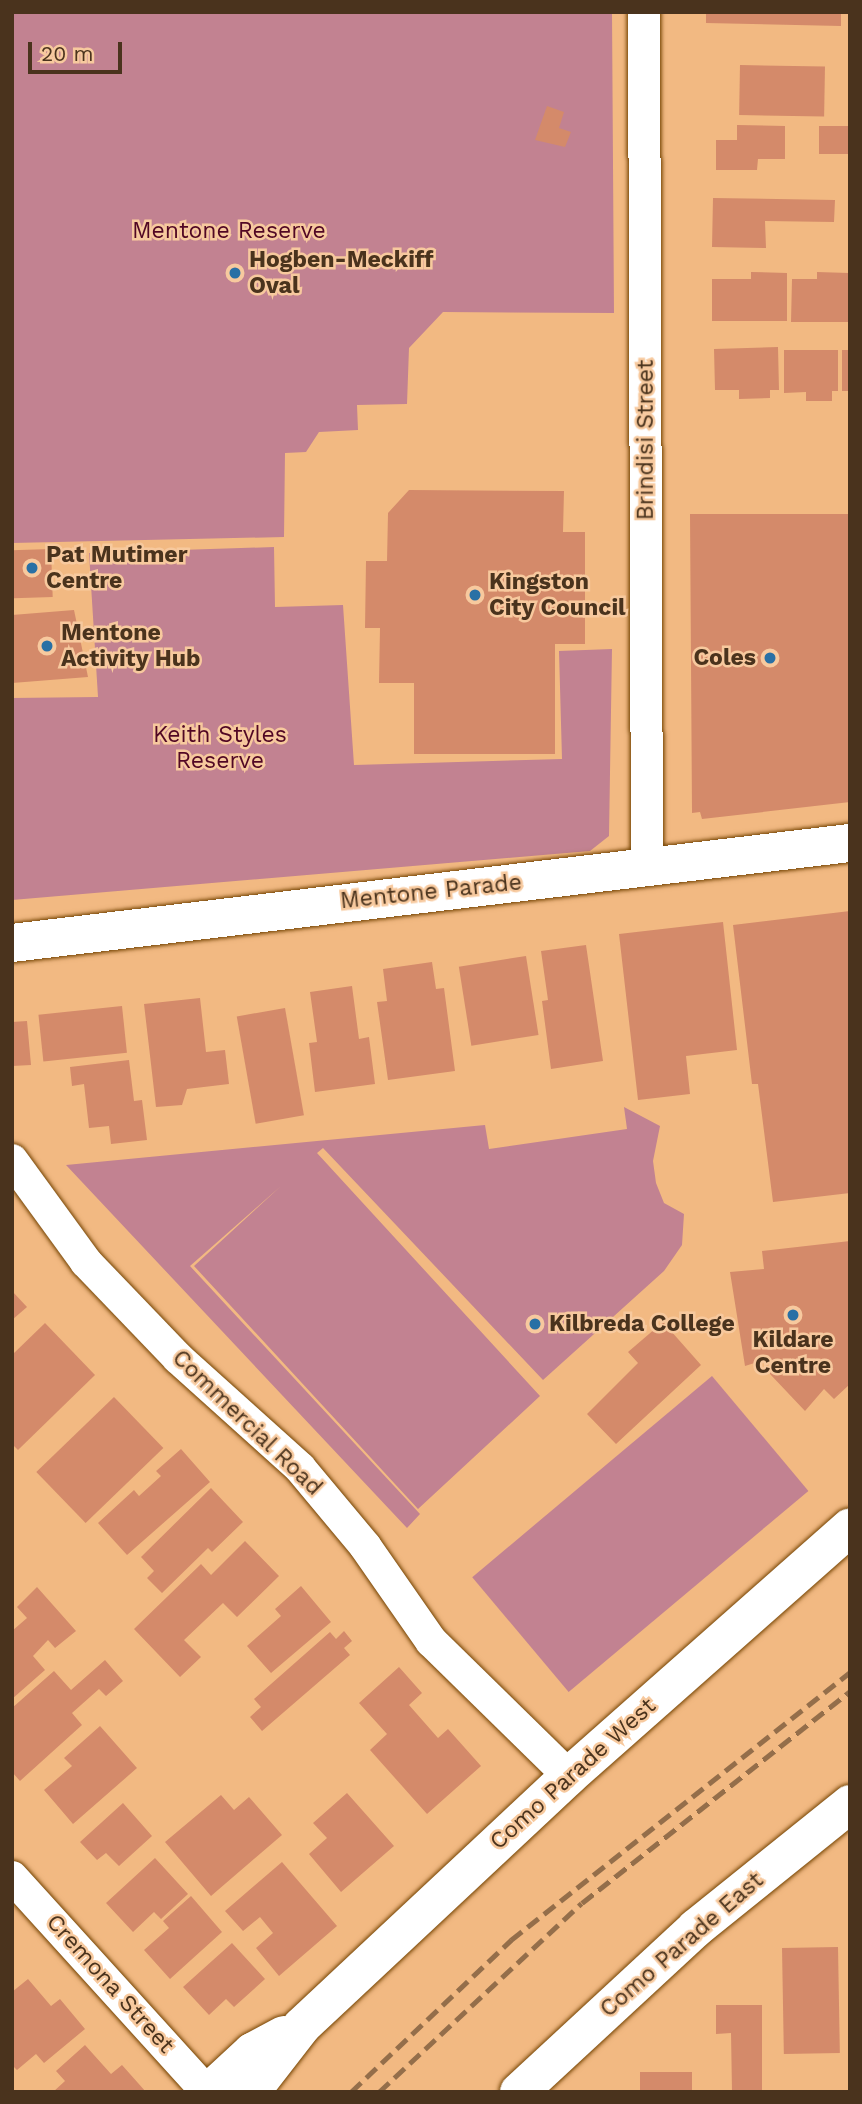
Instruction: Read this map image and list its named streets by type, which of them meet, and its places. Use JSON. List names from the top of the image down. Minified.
{"streets":{"street":["Brindisi Street","Mentone Parade","Commercial Road","Como Parade West","Como Parade East","Cremona Street"]},"crossings":[["Brindisi Street","Mentone Parade"],["Commercial Road","Como Parade West"],["Como Parade West","Cremona Street"]],"parks":["Mentone Reserve","Keith Styles Reserve"],"places":["Hogben-Meckiff Oval","Pat Mutimer Centre","Kingston City Council","Mentone Activity Hub","Coles","Kildare Centre","Kilbreda College"],"scale_bar":"20 m"}
